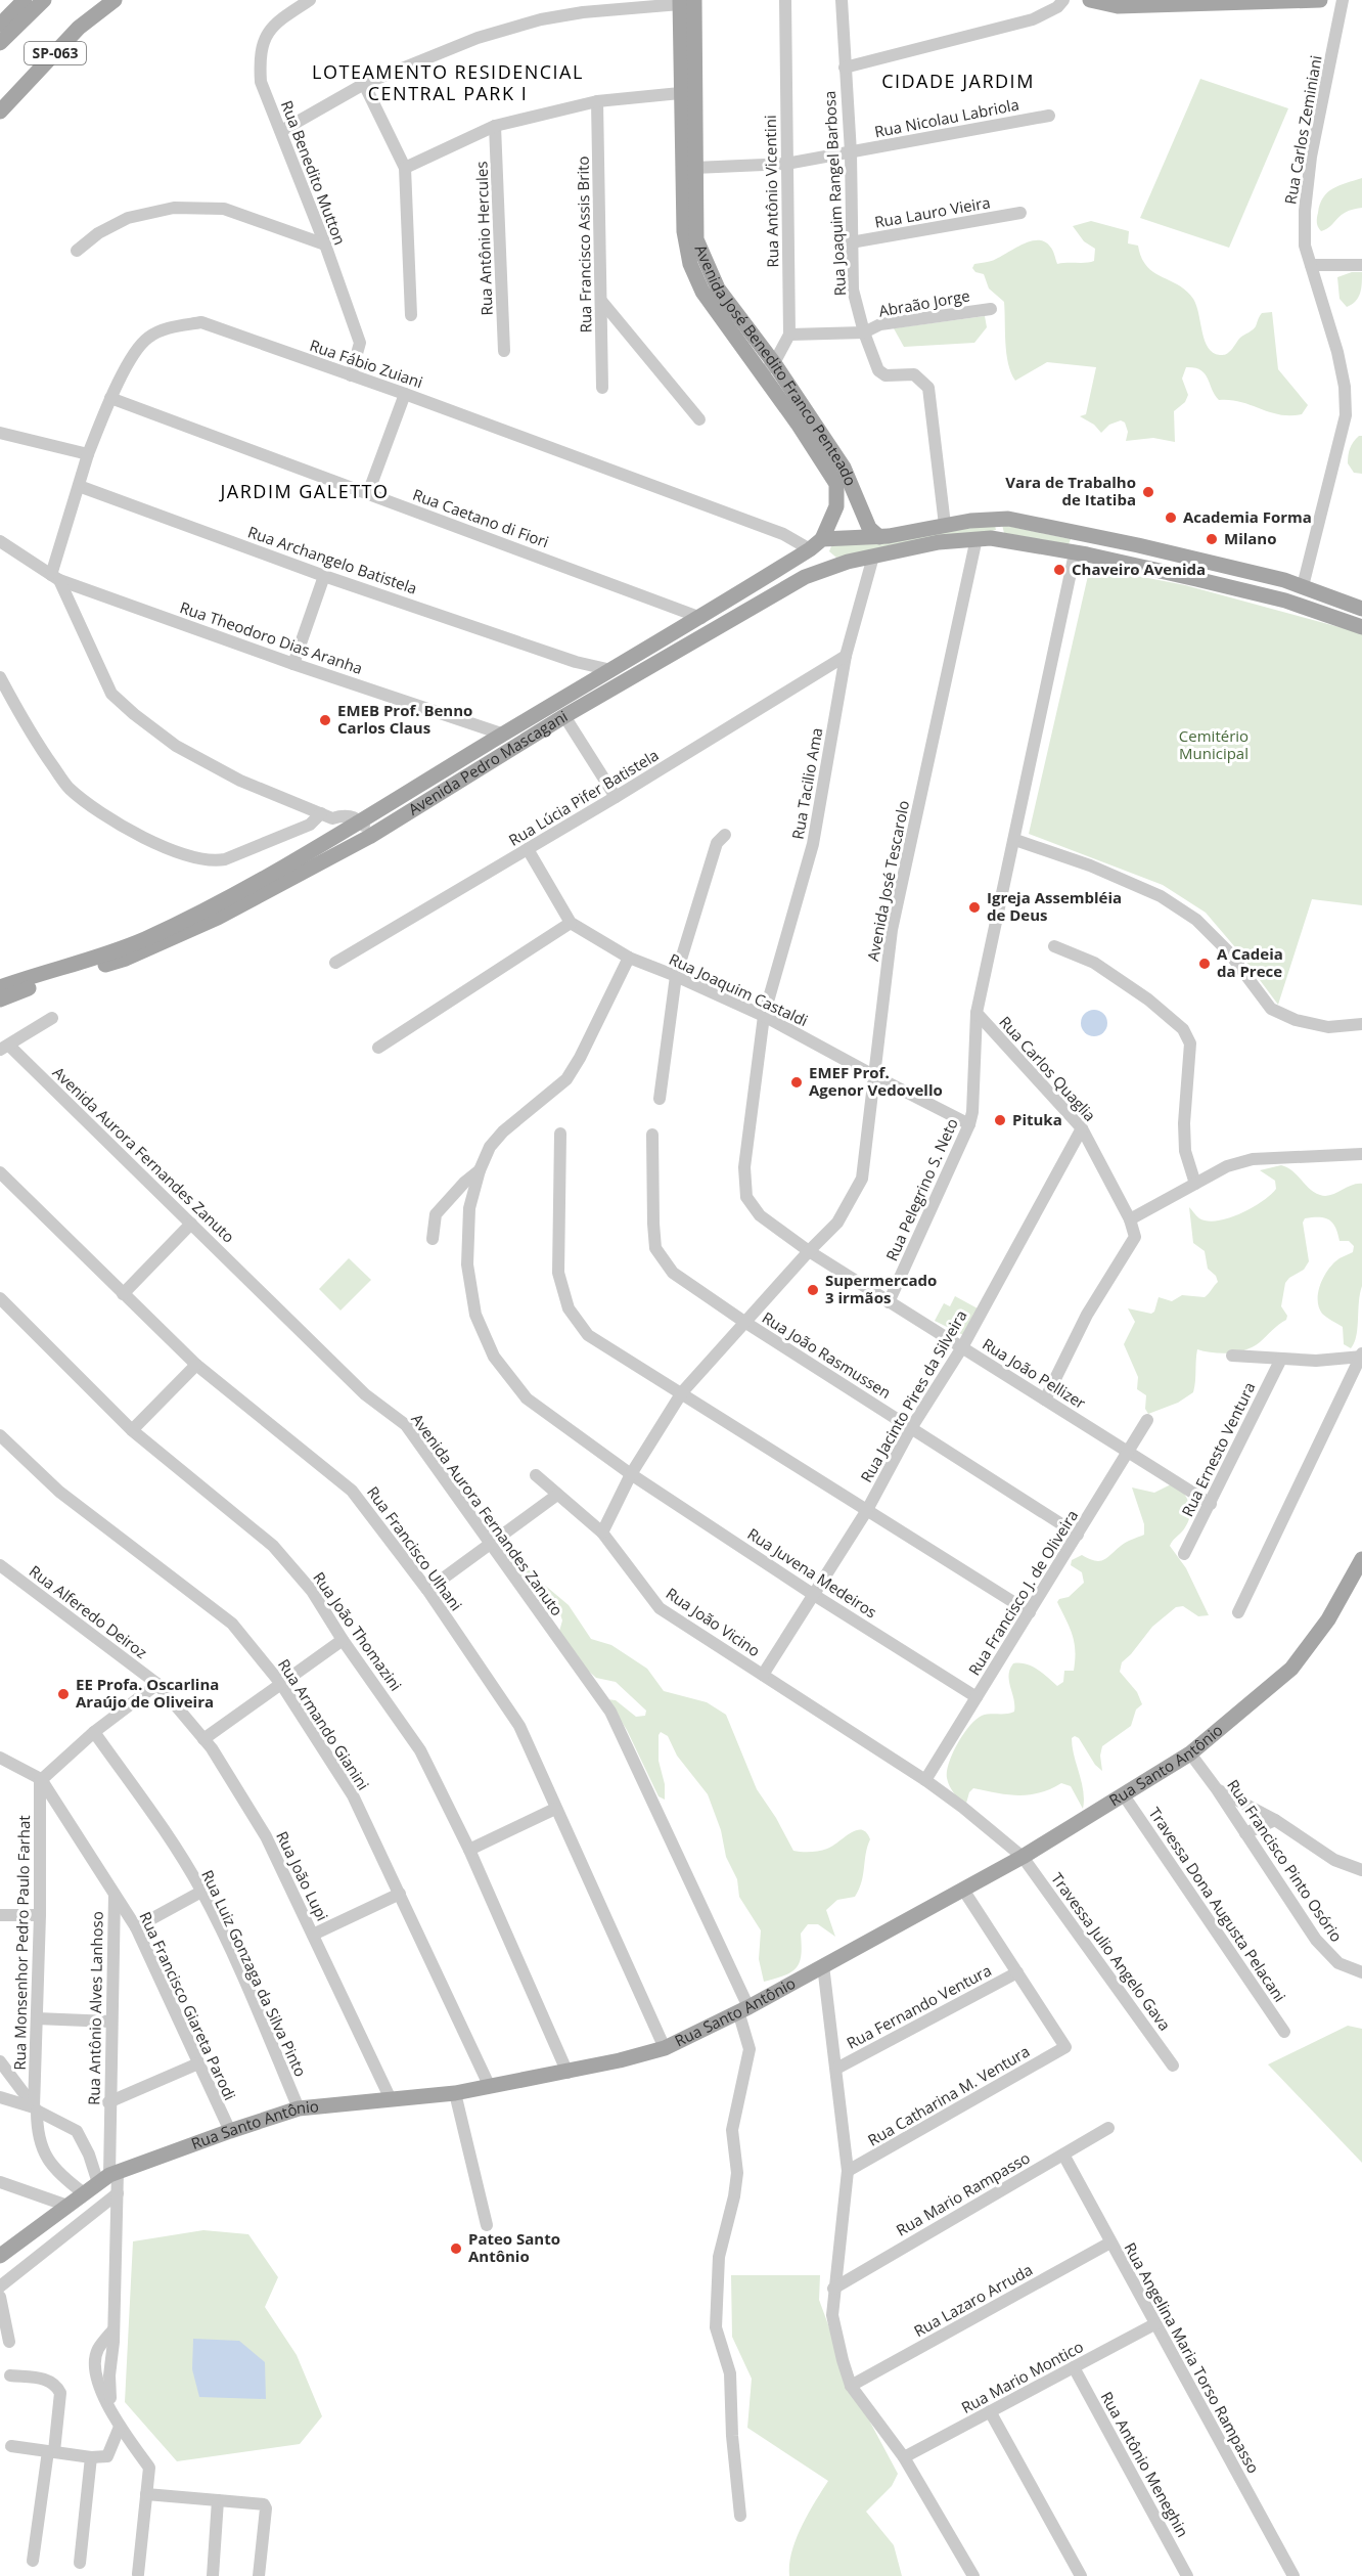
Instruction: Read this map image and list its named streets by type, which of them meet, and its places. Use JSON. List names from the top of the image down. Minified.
{"streets":{"main road":["SP-063","Avenida José Benedito Franco Penteado","Avenida Pedro Mascagani","Rua Santo Antônio"],"street":["Rua Nicolau Labriola","Rua Carlos Zeminiani","Rua Benedito Mutton","Rua Antônio Vicentini","Rua Joaquim Rangel Barbosa","Rua Lauro Vieira","Rua Antônio Hercules","Rua Francisco Assis Brito","Abraão Jorge","Rua Fábio Zuiani","Rua Caetano di Fiori","Rua Archangelo Batistela","Rua Theodoro Dias Aranha","Rua Tacilio Ama","Rua Lúcia Pifer Batistela","Avenida José Tescarolo","Rua Joaquim Castaldi","Rua Carlos Quaglia","Avenida Aurora Fernandes Zanuto","Rua Pelegrino S. Neto","Rua João Rasmussen","Rua João Pellizer","Rua Jacinto Pires da Silveira","Rua Ernesto Ventura","Rua Francisco Ulhani","Rua Juvena Medeiros","Rua Francisco J. de Oliveira","Rua Alferedo Deiroz","Rua João Vicino","Rua João Thomazini","Rua Armando Gianini","Rua Francisco Pinto Osório","Rua João Lupi","Travessa Dona Augusta Pelacani","Rua Monsenhor Pedro Paulo Farhat","Travessa Julio Angelo Gava","Rua Luiz Gonzaga da Silva Pinto","Rua Francisco Giareta Parodi","Rua Fernando Ventura","Rua Antônio Alves Lanhoso","Rua Catharina M. Ventura","Rua Mario Rampasso","Rua Lazaro Arruda","Rua Angelina Maria Torso Rampasso","Rua Mario Montico","Rua Antônio Meneghin"]},"crossings":[["Rua Nicolau Labriola","Rua Antônio Vicentini"],["Rua Nicolau Labriola","Rua Joaquim Rangel Barbosa"],["Rua Nicolau Labriola","Avenida José Benedito Franco Penteado"],["Rua Benedito Mutton","Rua Fábio Zuiani"],["Rua Antônio Vicentini","Abraão Jorge"],["Rua Antônio Vicentini","Avenida José Benedito Franco Penteado"],["Rua Joaquim Rangel Barbosa","Rua Lauro Vieira"],["Rua Joaquim Rangel Barbosa","Abraão Jorge"],["Rua Fábio Zuiani","Avenida José Benedito Franco Penteado"],["Rua Fábio Zuiani","Rua Caetano di Fiori"],["Rua Fábio Zuiani","Rua Archangelo Batistela"],["Rua Fábio Zuiani","Rua Theodoro Dias Aranha"],["Rua Fábio Zuiani","Avenida Pedro Mascagani"],["Avenida José Benedito Franco Penteado","Avenida Pedro Mascagani"],["Rua Caetano di Fiori","Avenida Pedro Mascagani"],["Rua Archangelo Batistela","Avenida Pedro Mascagani"],["Rua Theodoro Dias Aranha","Avenida Pedro Mascagani"],["Avenida Pedro Mascagani","Rua Tacilio Ama"],["Avenida Pedro Mascagani","Avenida José Tescarolo"],["Avenida Pedro Mascagani","Rua Carlos Quaglia"],["Rua Tacilio Ama","Rua Lúcia Pifer Batistela"],["Rua Tacilio Ama","Avenida José Tescarolo"],["Rua Tacilio Ama","Rua Joaquim Castaldi"],["Rua Tacilio Ama","Rua João Pellizer"],["Avenida José Tescarolo","Rua Joaquim Castaldi"],["Avenida José Tescarolo","Rua João Pellizer"],["Rua Joaquim Castaldi","Rua Pelegrino S. Neto"],["Rua Carlos Quaglia","Rua Pelegrino S. Neto"],["Rua Carlos Quaglia","Rua Jacinto Pires da Silveira"],["Avenida Aurora Fernandes Zanuto","Rua Santo Antônio"],["Rua Pelegrino S. Neto","Rua João Pellizer"],["Rua João Rasmussen","Rua Jacinto Pires da Silveira"],["Rua João Rasmussen","Rua Francisco J. de Oliveira"],["Rua João Pellizer","Rua Jacinto Pires da Silveira"],["Rua João Pellizer","Rua Ernesto Ventura"],["Rua João Pellizer","Rua Francisco J. de Oliveira"],["Rua Jacinto Pires da Silveira","Rua Juvena Medeiros"],["Rua Jacinto Pires da Silveira","Rua João Vicino"],["Rua Francisco Ulhani","Rua Santo Antônio"],["Rua Juvena Medeiros","Rua Francisco J. de Oliveira"],["Rua Francisco J. de Oliveira","Rua João Vicino"],["Rua Alferedo Deiroz","Rua João Lupi"],["Rua João Vicino","Rua Santo Antônio"],["Rua João Vicino","Travessa Julio Angelo Gava"],["Rua João Thomazini","Rua Santo Antônio"],["Rua Armando Gianini","Rua Santo Antônio"],["Rua Santo Antônio","Rua Francisco Pinto Osório"],["Rua Santo Antônio","Rua João Lupi"],["Rua Santo Antônio","Travessa Dona Augusta Pelacani"],["Rua Santo Antônio","Rua Monsenhor Pedro Paulo Farhat"],["Rua Santo Antônio","Travessa Julio Angelo Gava"],["Rua Santo Antônio","Rua Luiz Gonzaga da Silva Pinto"],["Rua Santo Antônio","Rua Francisco Giareta Parodi"],["Rua Santo Antônio","Rua Antônio Alves Lanhoso"],["Rua Monsenhor Pedro Paulo Farhat","Rua Francisco Giareta Parodi"],["Rua Francisco Giareta Parodi","Rua Antônio Alves Lanhoso"],["Rua Fernando Ventura","Rua Catharina M. Ventura"],["Rua Mario Rampasso","Rua Angelina Maria Torso Rampasso"],["Rua Lazaro Arruda","Rua Angelina Maria Torso Rampasso"],["Rua Angelina Maria Torso Rampasso","Rua Mario Montico"],["Rua Mario Montico","Rua Antônio Meneghin"]],"districts":["LOTEAMENTO RESIDENCIAL CENTRAL PARK I","CIDADE JARDIM","JARDIM GALETTO"],"parks":["Cemitério Municipal"],"places":["Vara de Trabalho de Itatiba","Academia Forma","Milano","Chaveiro Avenida","EMEB Prof. Benno Carlos Claus","Igreja Assembléia de Deus","A Cadeia da Prece","EMEF Prof. Agenor Vedovello","Pituka","Supermercado 3 irmãos","EE Profa. Oscarlina Araújo de Oliveira","Pateo Santo Antônio"]}
